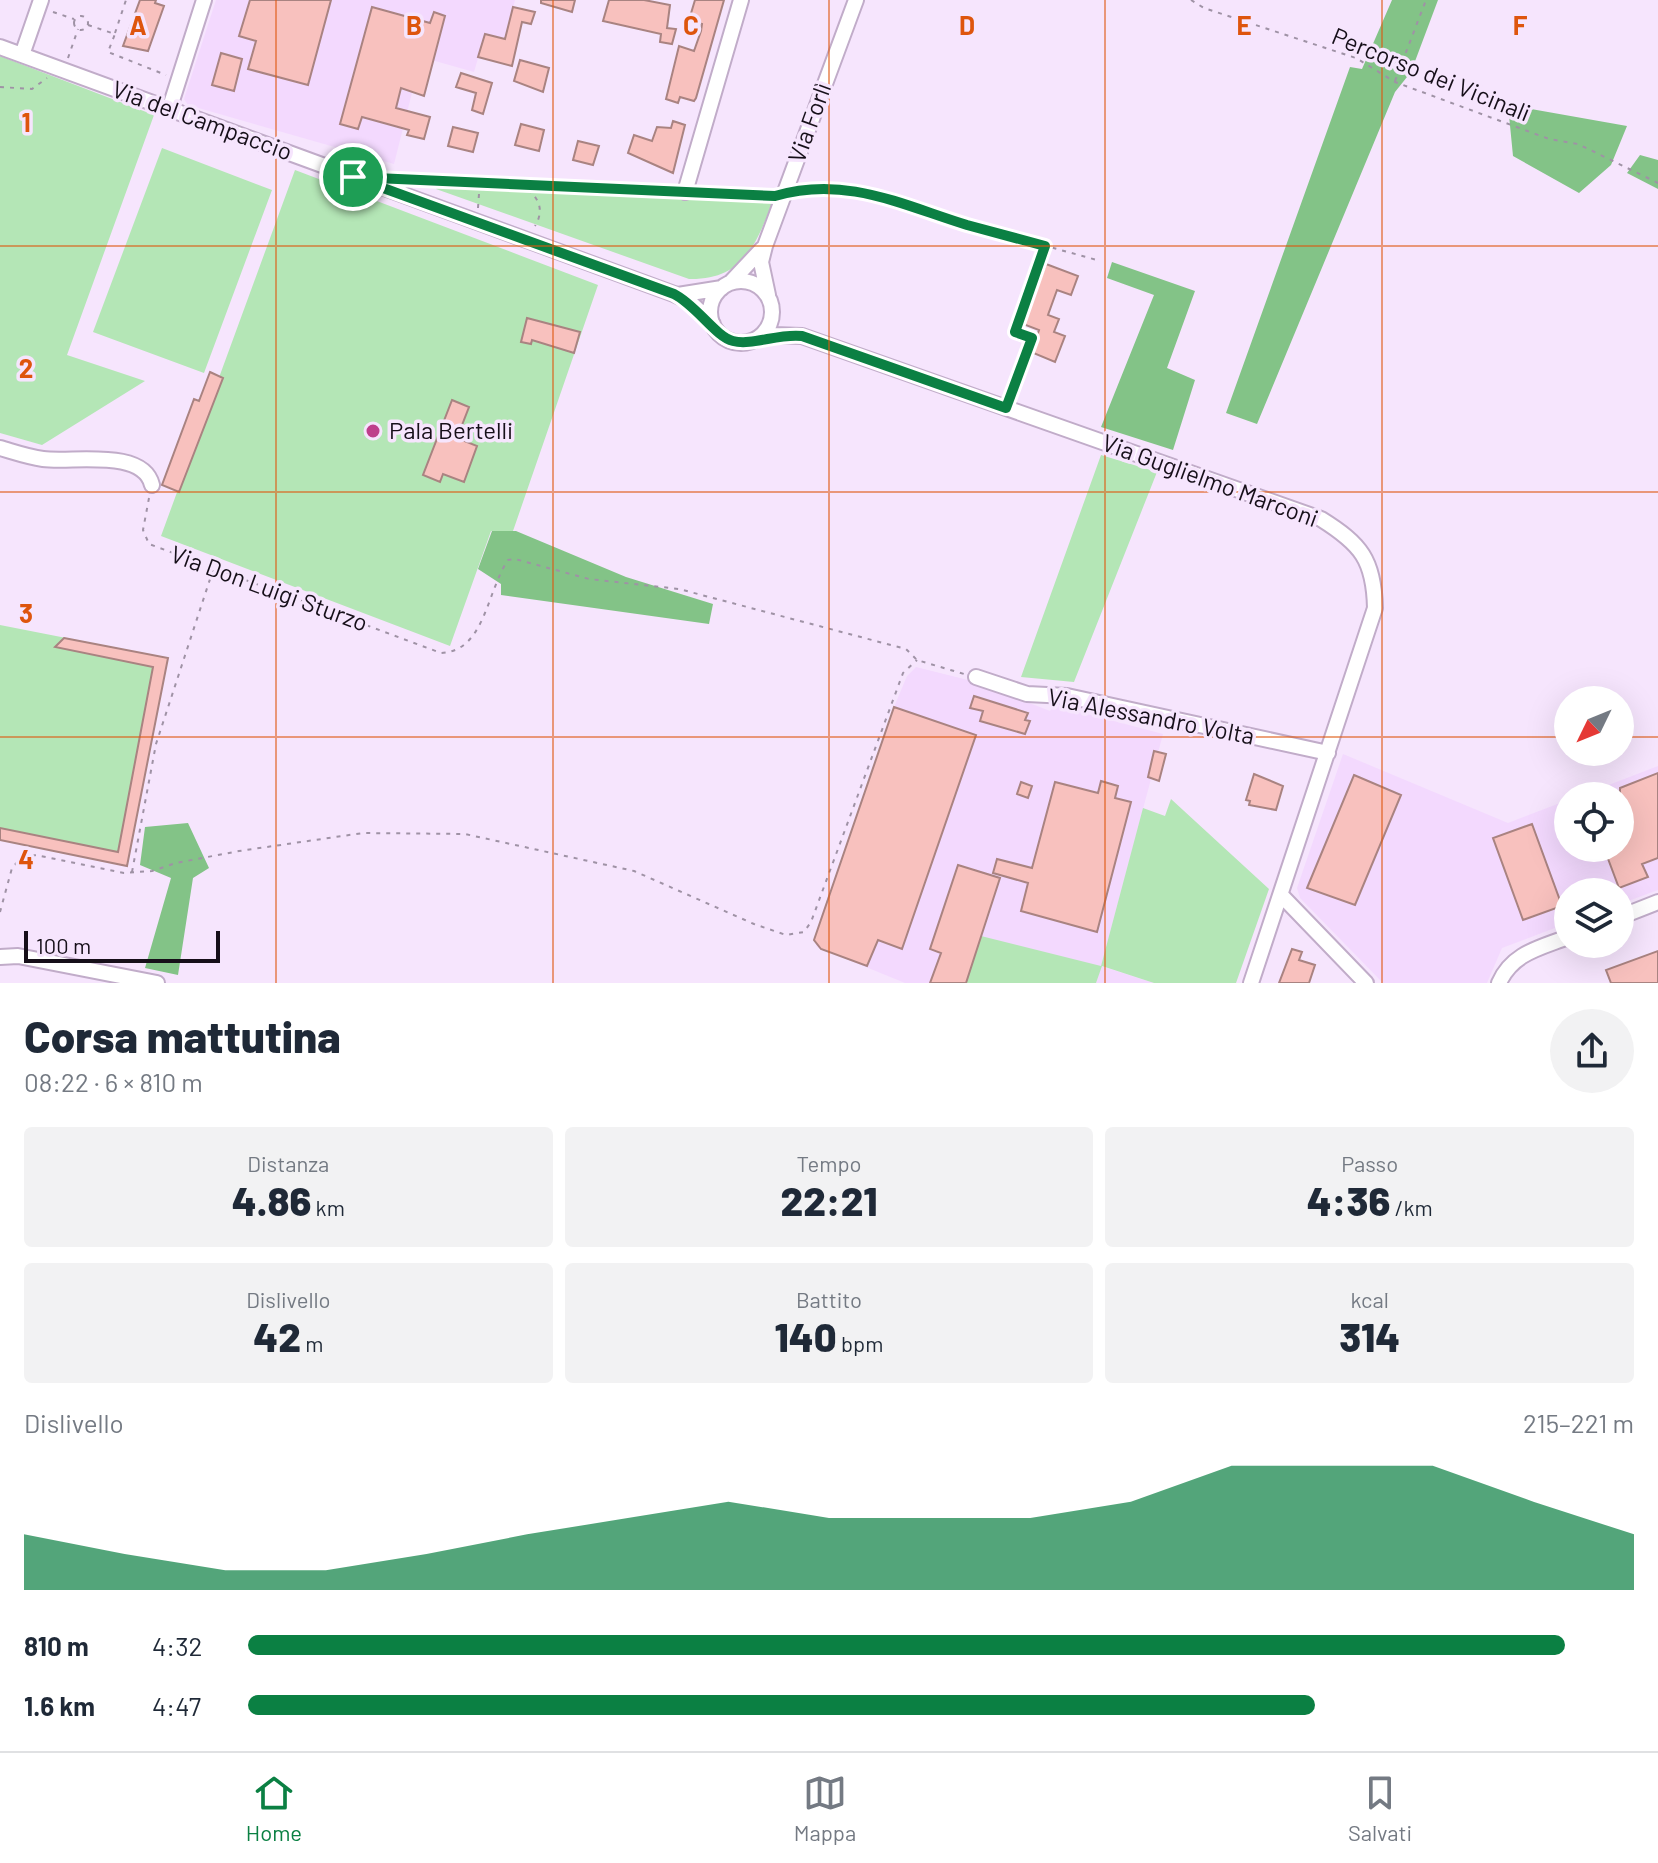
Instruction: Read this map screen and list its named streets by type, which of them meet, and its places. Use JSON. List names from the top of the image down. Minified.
{"streets":{"street":["Via del Campaccio","Via Forlì","Via Guglielmo Marconi","Via Alessandro Volta"],"path":["Percorso dei Vicinali","Via Don Luigi Sturzo"]},"crossings":[["Via del Campaccio","Via Forlì"],["Via del Campaccio","Via Guglielmo Marconi"],["Via Forlì","Via Guglielmo Marconi"],["Via Guglielmo Marconi","Via Alessandro Volta"]],"places":["Pala Bertelli"],"scale_bar":"100 m","north":"bottom left","page":{"scale":"100 m","heading":["Corsa mattutina","08:22 · 6 × 810 m"],"stats":[["Distanza","4.86 km"],["Tempo","22:21"],["Passo","4:36 /km"],["Dislivello","42 m"],["Battito","140 bpm"],["kcal","314"]],"chart":["Dislivello","215–221 m"],"list":[{"name":"810 m","note":"4:32"},{"name":"1.6 km","note":"4:47"}],"tabs":["Home","Mappa","Salvati"]},"grid":{"columns":["A","B","C","D","E","F"],"rows":["1","2","3","4"]}}
